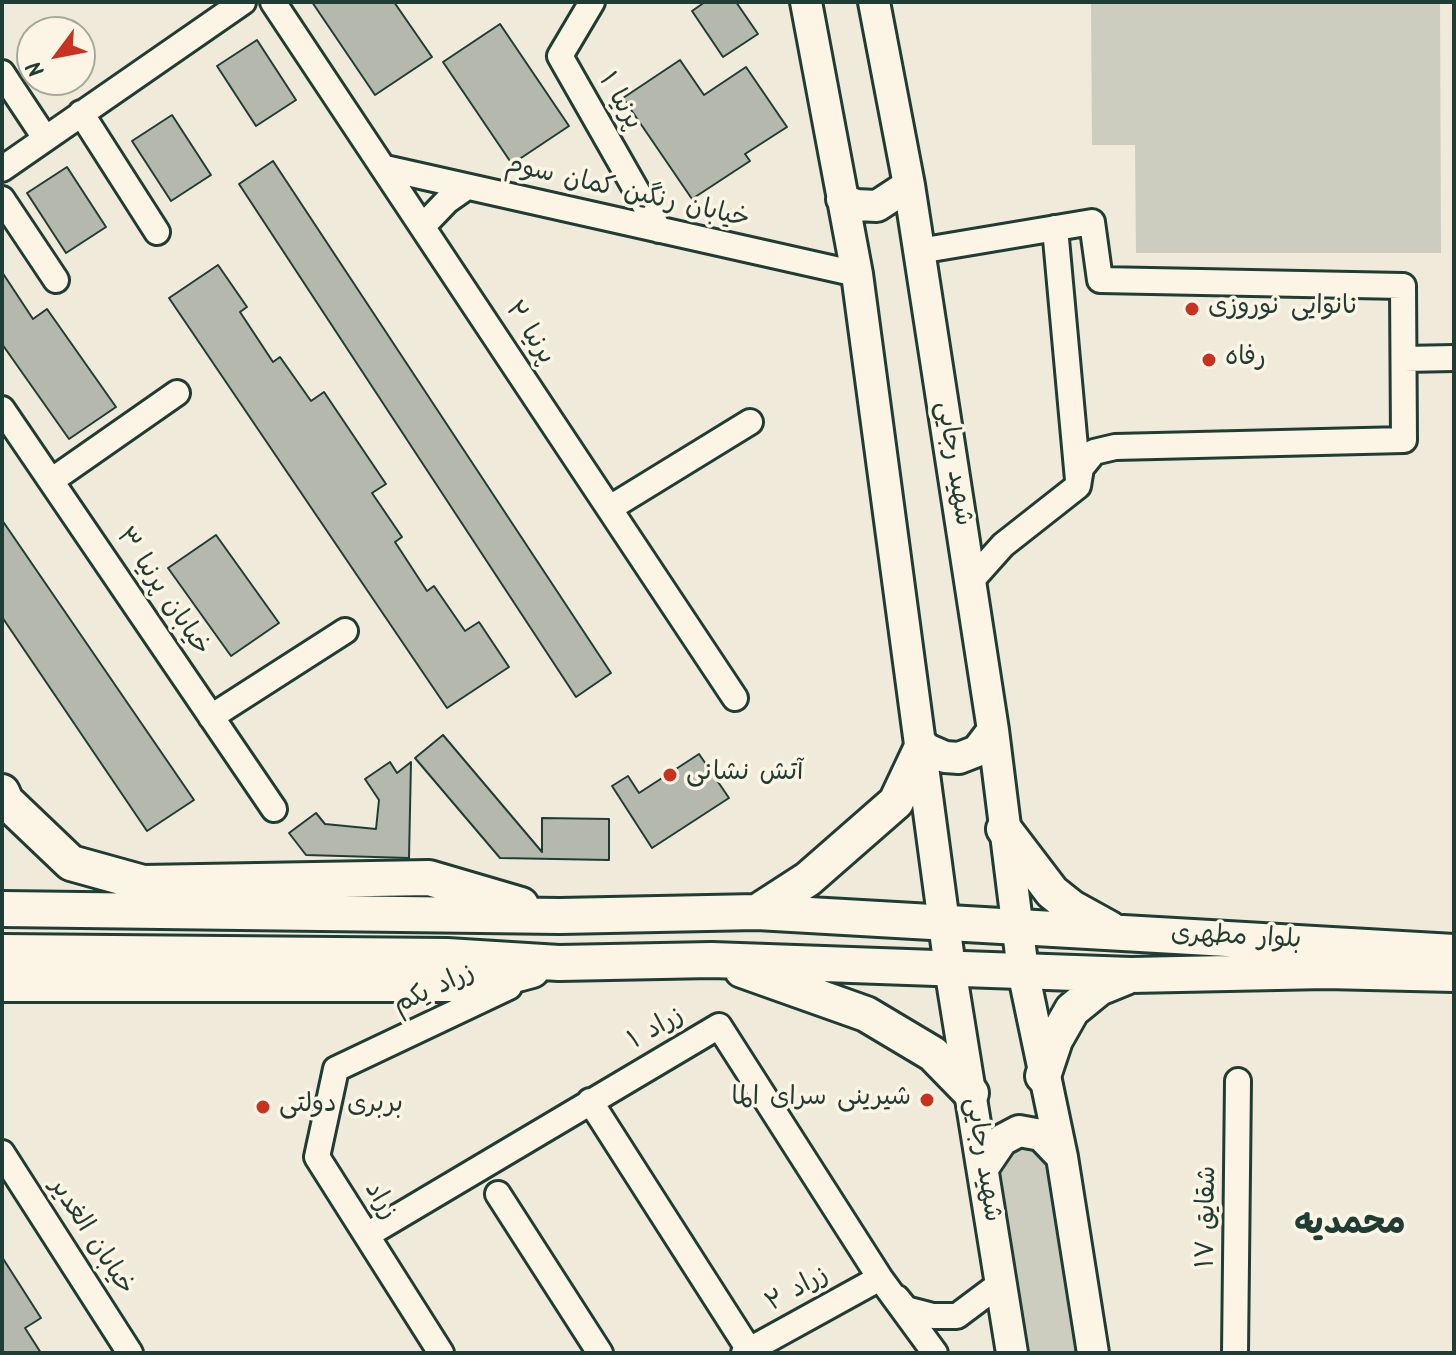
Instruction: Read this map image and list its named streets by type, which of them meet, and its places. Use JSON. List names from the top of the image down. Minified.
{"streets":{"main road":["بلوار مطهری"],"street":["پرنیا ۱","خیابان رنگین کمان سوم","پرنیا ۲","شهید رجایی","خیابان پرنیا ۳","زراد یکم","زراد ۱","زراد","شقایق ۱۷","خیابان الغدیر","زراد ۲"]},"crossings":[["پرنیا ۱","خیابان رنگین کمان سوم"],["خیابان رنگین کمان سوم","پرنیا ۲"],["شهید رجایی","بلوار مطهری"],["بلوار مطهری","زراد یکم"],["زراد یکم","زراد"],["زراد ۱","زراد"],["زراد ۱","زراد ۲"]],"districts":["محمدیه"],"places":["نانوایی نوروزی","رفاه","آتش نشانی","شیرینی سرای الما","بربری دولتی"],"north":"bottom left"}
